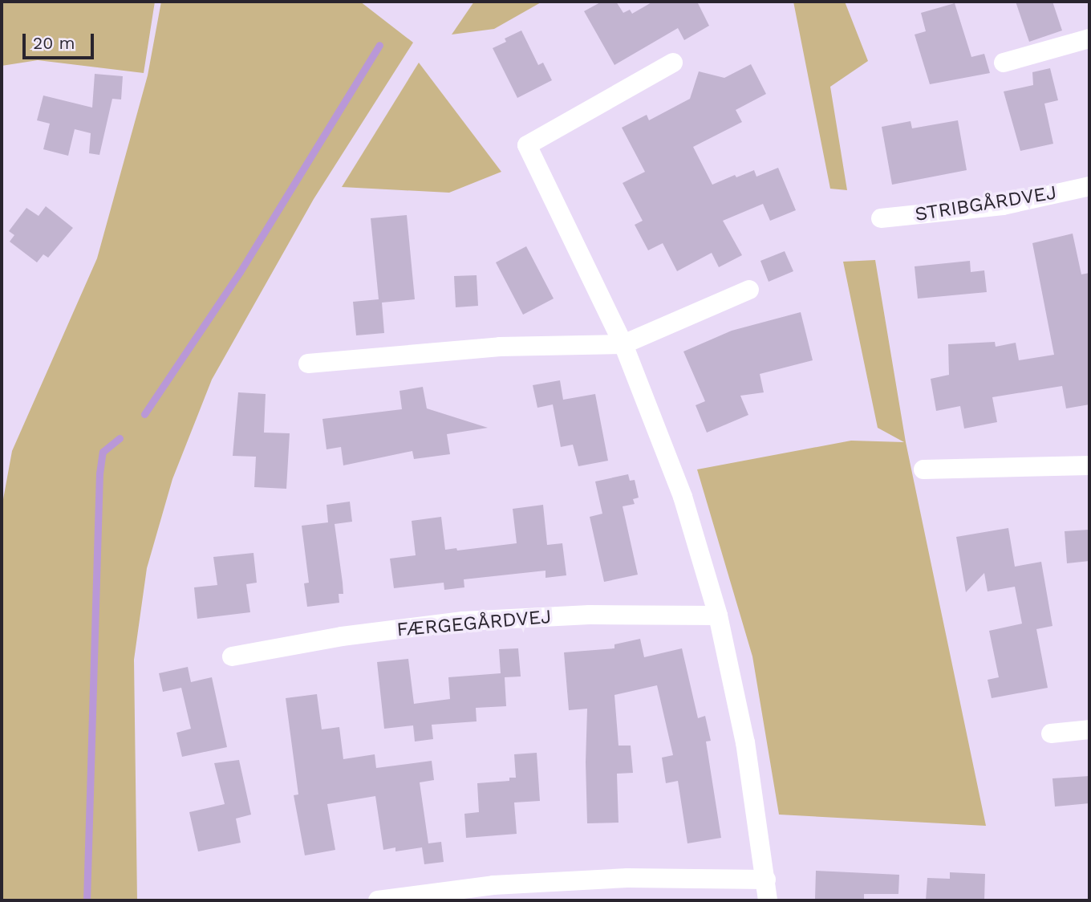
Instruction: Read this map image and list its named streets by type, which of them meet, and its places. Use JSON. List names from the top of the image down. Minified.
{"streets":{"street":["STRIBGÅRDVEJ","FÆRGEGÅRDVEJ"]},"scale_bar":"20 m"}
